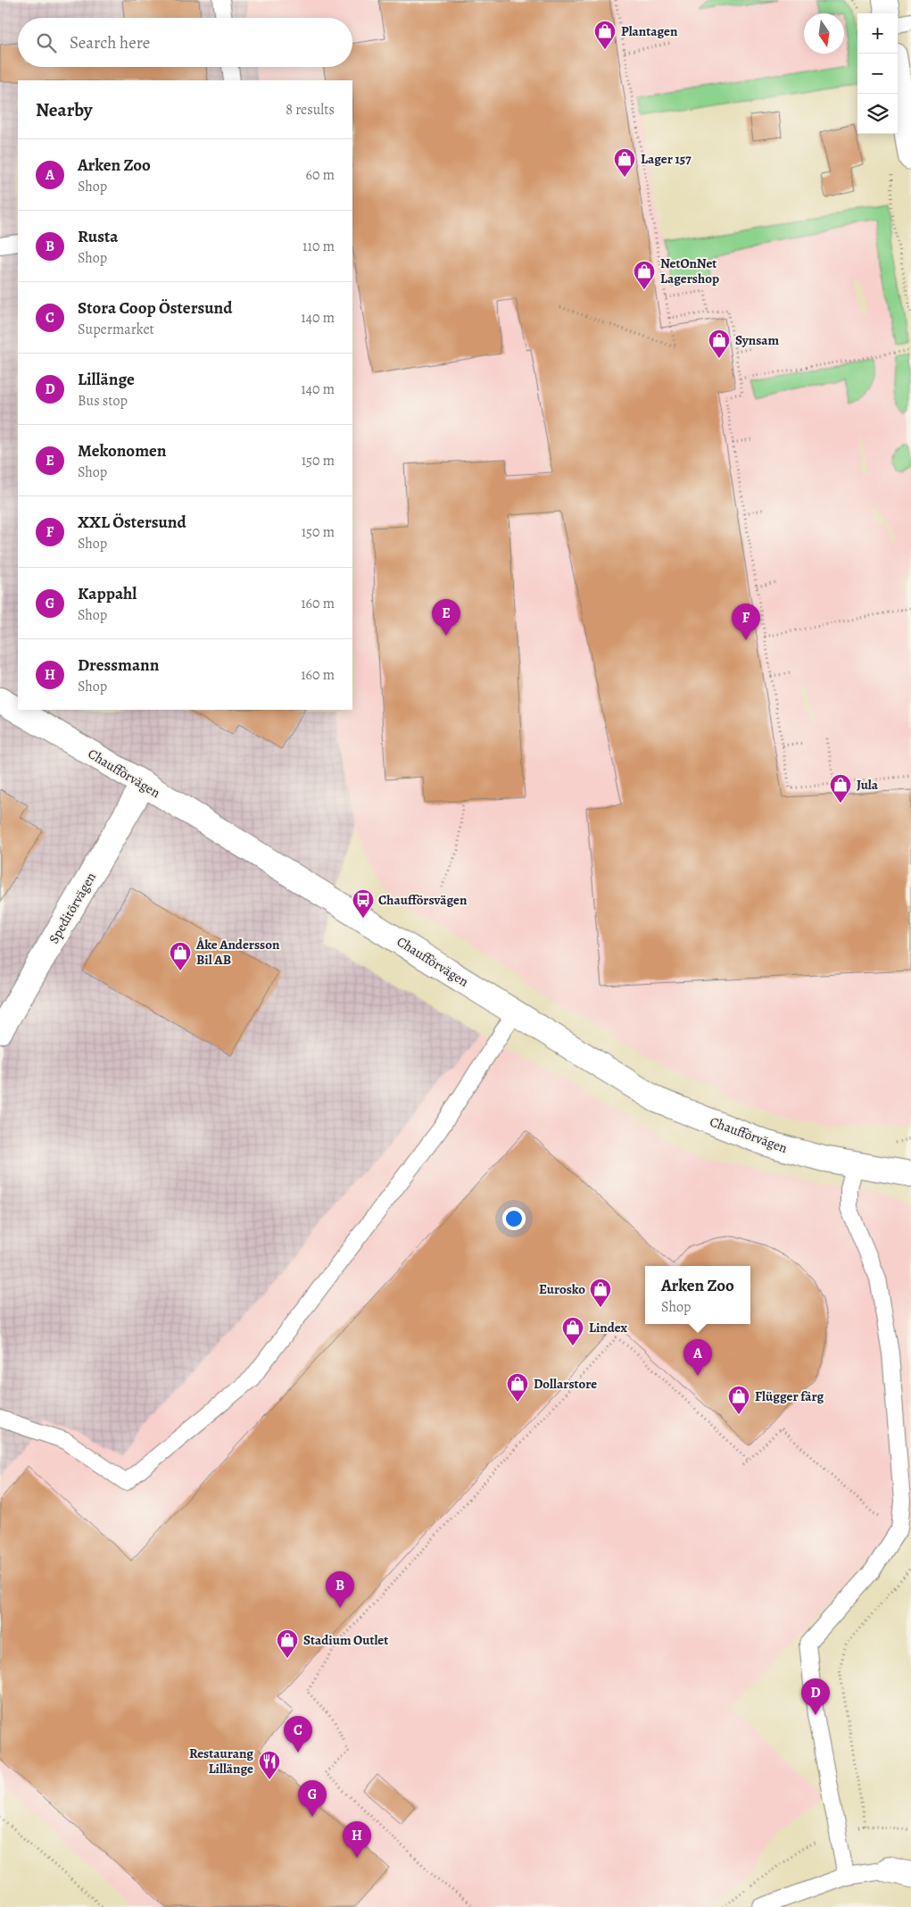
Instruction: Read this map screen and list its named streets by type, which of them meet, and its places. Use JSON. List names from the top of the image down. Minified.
{"streets":{"street":["Chaufförvägen","Speditörvägen"]},"crossings":[["Chaufförvägen","Speditörvägen"]],"places":{"shop":["Plantagen","Lager 157","NetOnNet Lagershop","Synsam","Jula","Åke Andersson Bil AB","Eurosko","Lindex","Dollarstore","Flügger färg","Stadium Outlet"],"bus stop":["Chaufförsvägen"],"restaurant":["Restaurang Lillänge"]},"north":"bottom","page":{"map_buttons":["+","−"],"search":"Search here","heading":["Nearby","8 results"],"list":[{"mark":"A","name":"Arken Zoo","note":"Shop","value":"60 m"},{"mark":"B","name":"Rusta","note":"Shop","value":"110 m"},{"mark":"C","name":"Stora Coop Östersund","note":"Supermarket","value":"140 m"},{"mark":"D","name":"Lillänge","note":"Bus stop","value":"140 m"},{"mark":"E","name":"Mekonomen","note":"Shop","value":"150 m"},{"mark":"F","name":"XXL Östersund","note":"Shop","value":"150 m"},{"mark":"G","name":"Kappahl","note":"Shop","value":"160 m"},{"mark":"H","name":"Dressmann","note":"Shop","value":"160 m"}],"pins":["E","F","A","B","D","C","G","H"],"popup":["Arken Zoo","Shop"]}}
